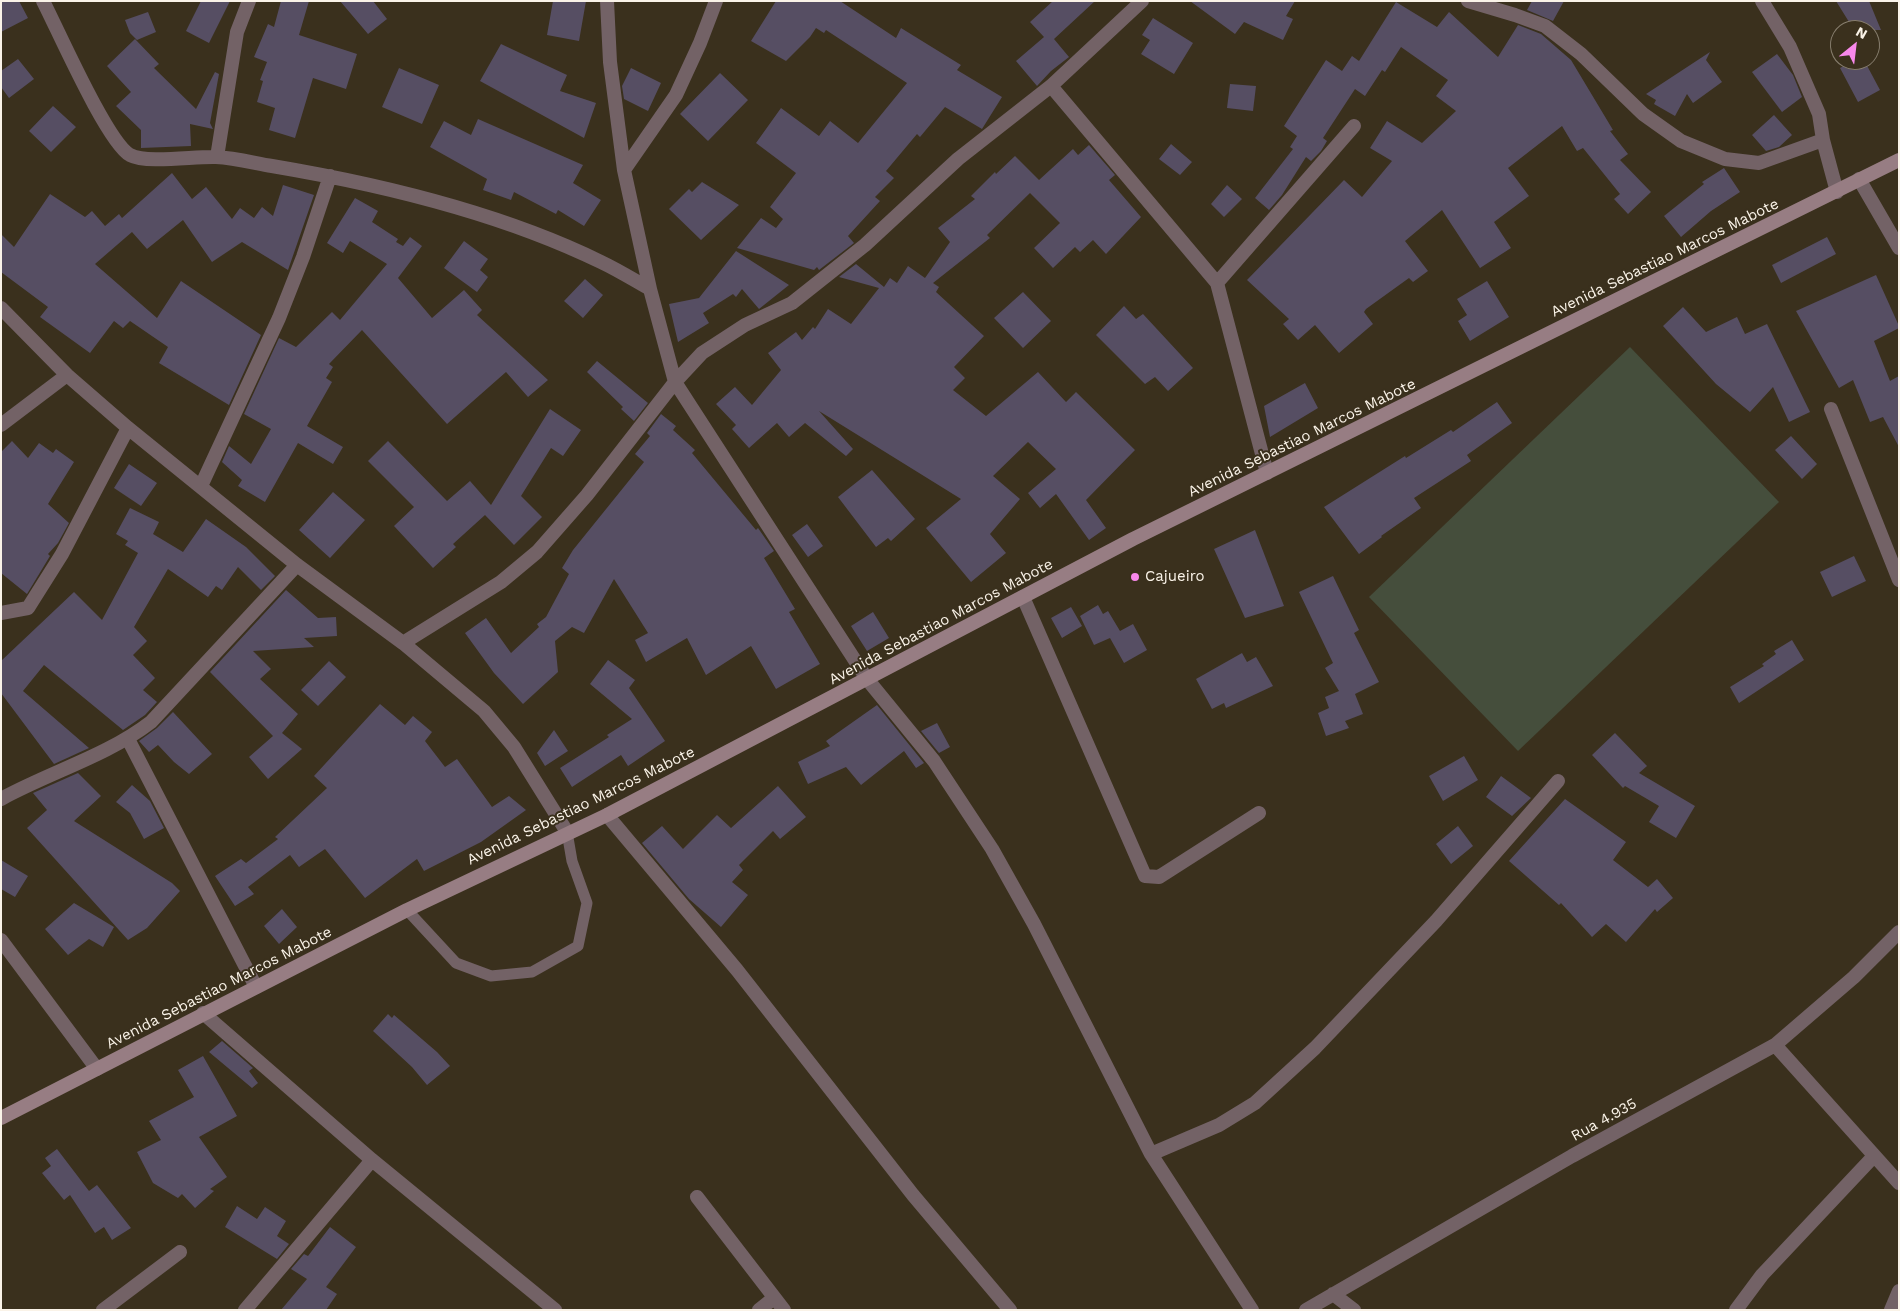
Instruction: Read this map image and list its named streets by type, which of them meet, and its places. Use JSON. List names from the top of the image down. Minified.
{"streets":{"main road":["Avenida Sebastiao Marcos Mabote"],"street":["Rua 4.935"]},"places":["Cajueiro"],"north":"top right"}
